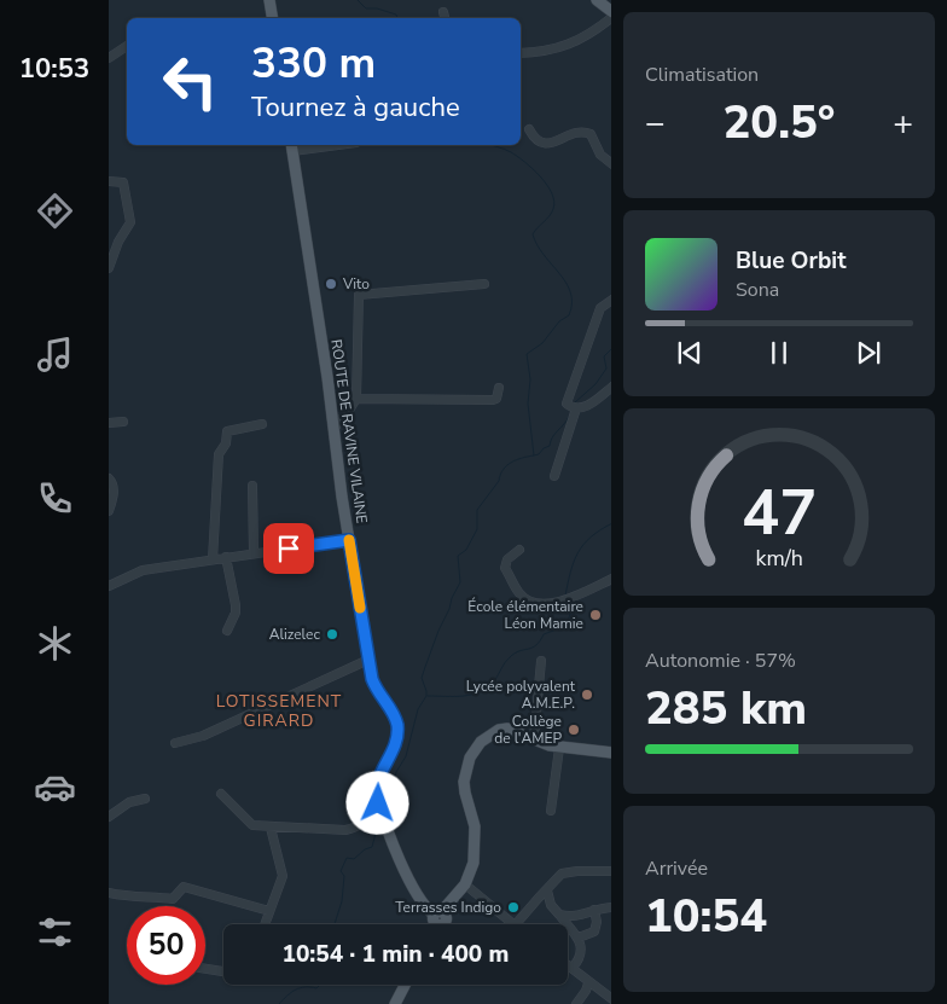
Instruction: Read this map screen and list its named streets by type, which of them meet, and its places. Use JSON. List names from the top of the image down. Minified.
{"streets":{"main road":["ROUTE DE RAVINE VILAINE"]},"districts":["LOTISSEMENT GIRARD"],"places":["Vito","École élémentaire Léon Mamie","Alizelec","Lycée polyvalent A.M.E.P.","Collège de l'AMEP","Terrasses Indigo"],"page":{"tabs":"10:53","tile":["Climatisation",["Autonomie · 57%","285 km"],["Arrivée","10:54"]],"turn":["330 m","Tournez à gauche"],"heat":["−","20.5°","+"],"song":["Blue Orbit","Sona"],"limit":"50","trip":"10:54 · 1 min · 400 m","gauge":["47","km/h"]}}
